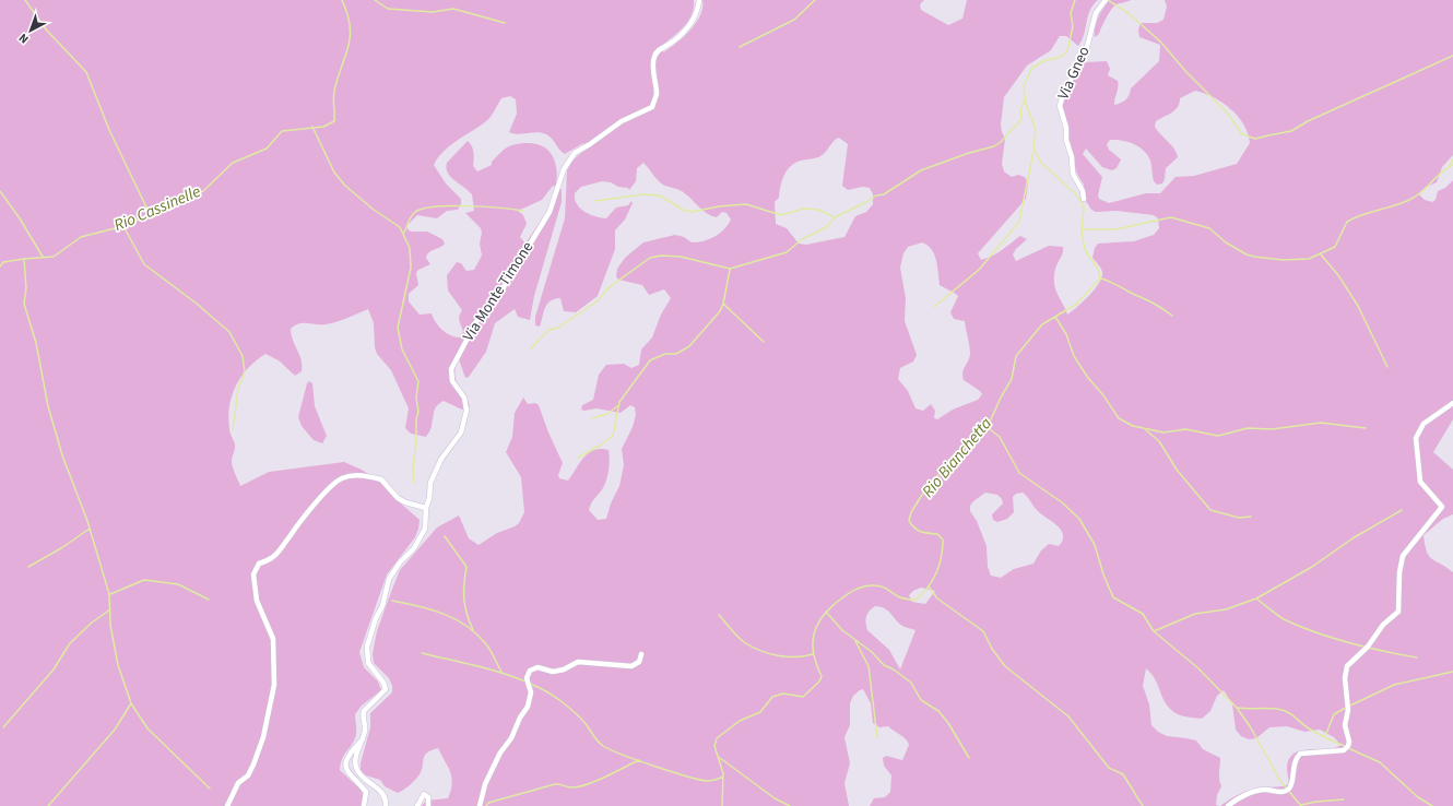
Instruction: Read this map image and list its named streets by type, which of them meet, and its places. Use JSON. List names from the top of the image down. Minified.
{"streets":{"street":["Via Gneo","Via Monte Timone"]},"water":["Rio Cassinelle","Rio Bianchetta"],"north":"bottom left"}
